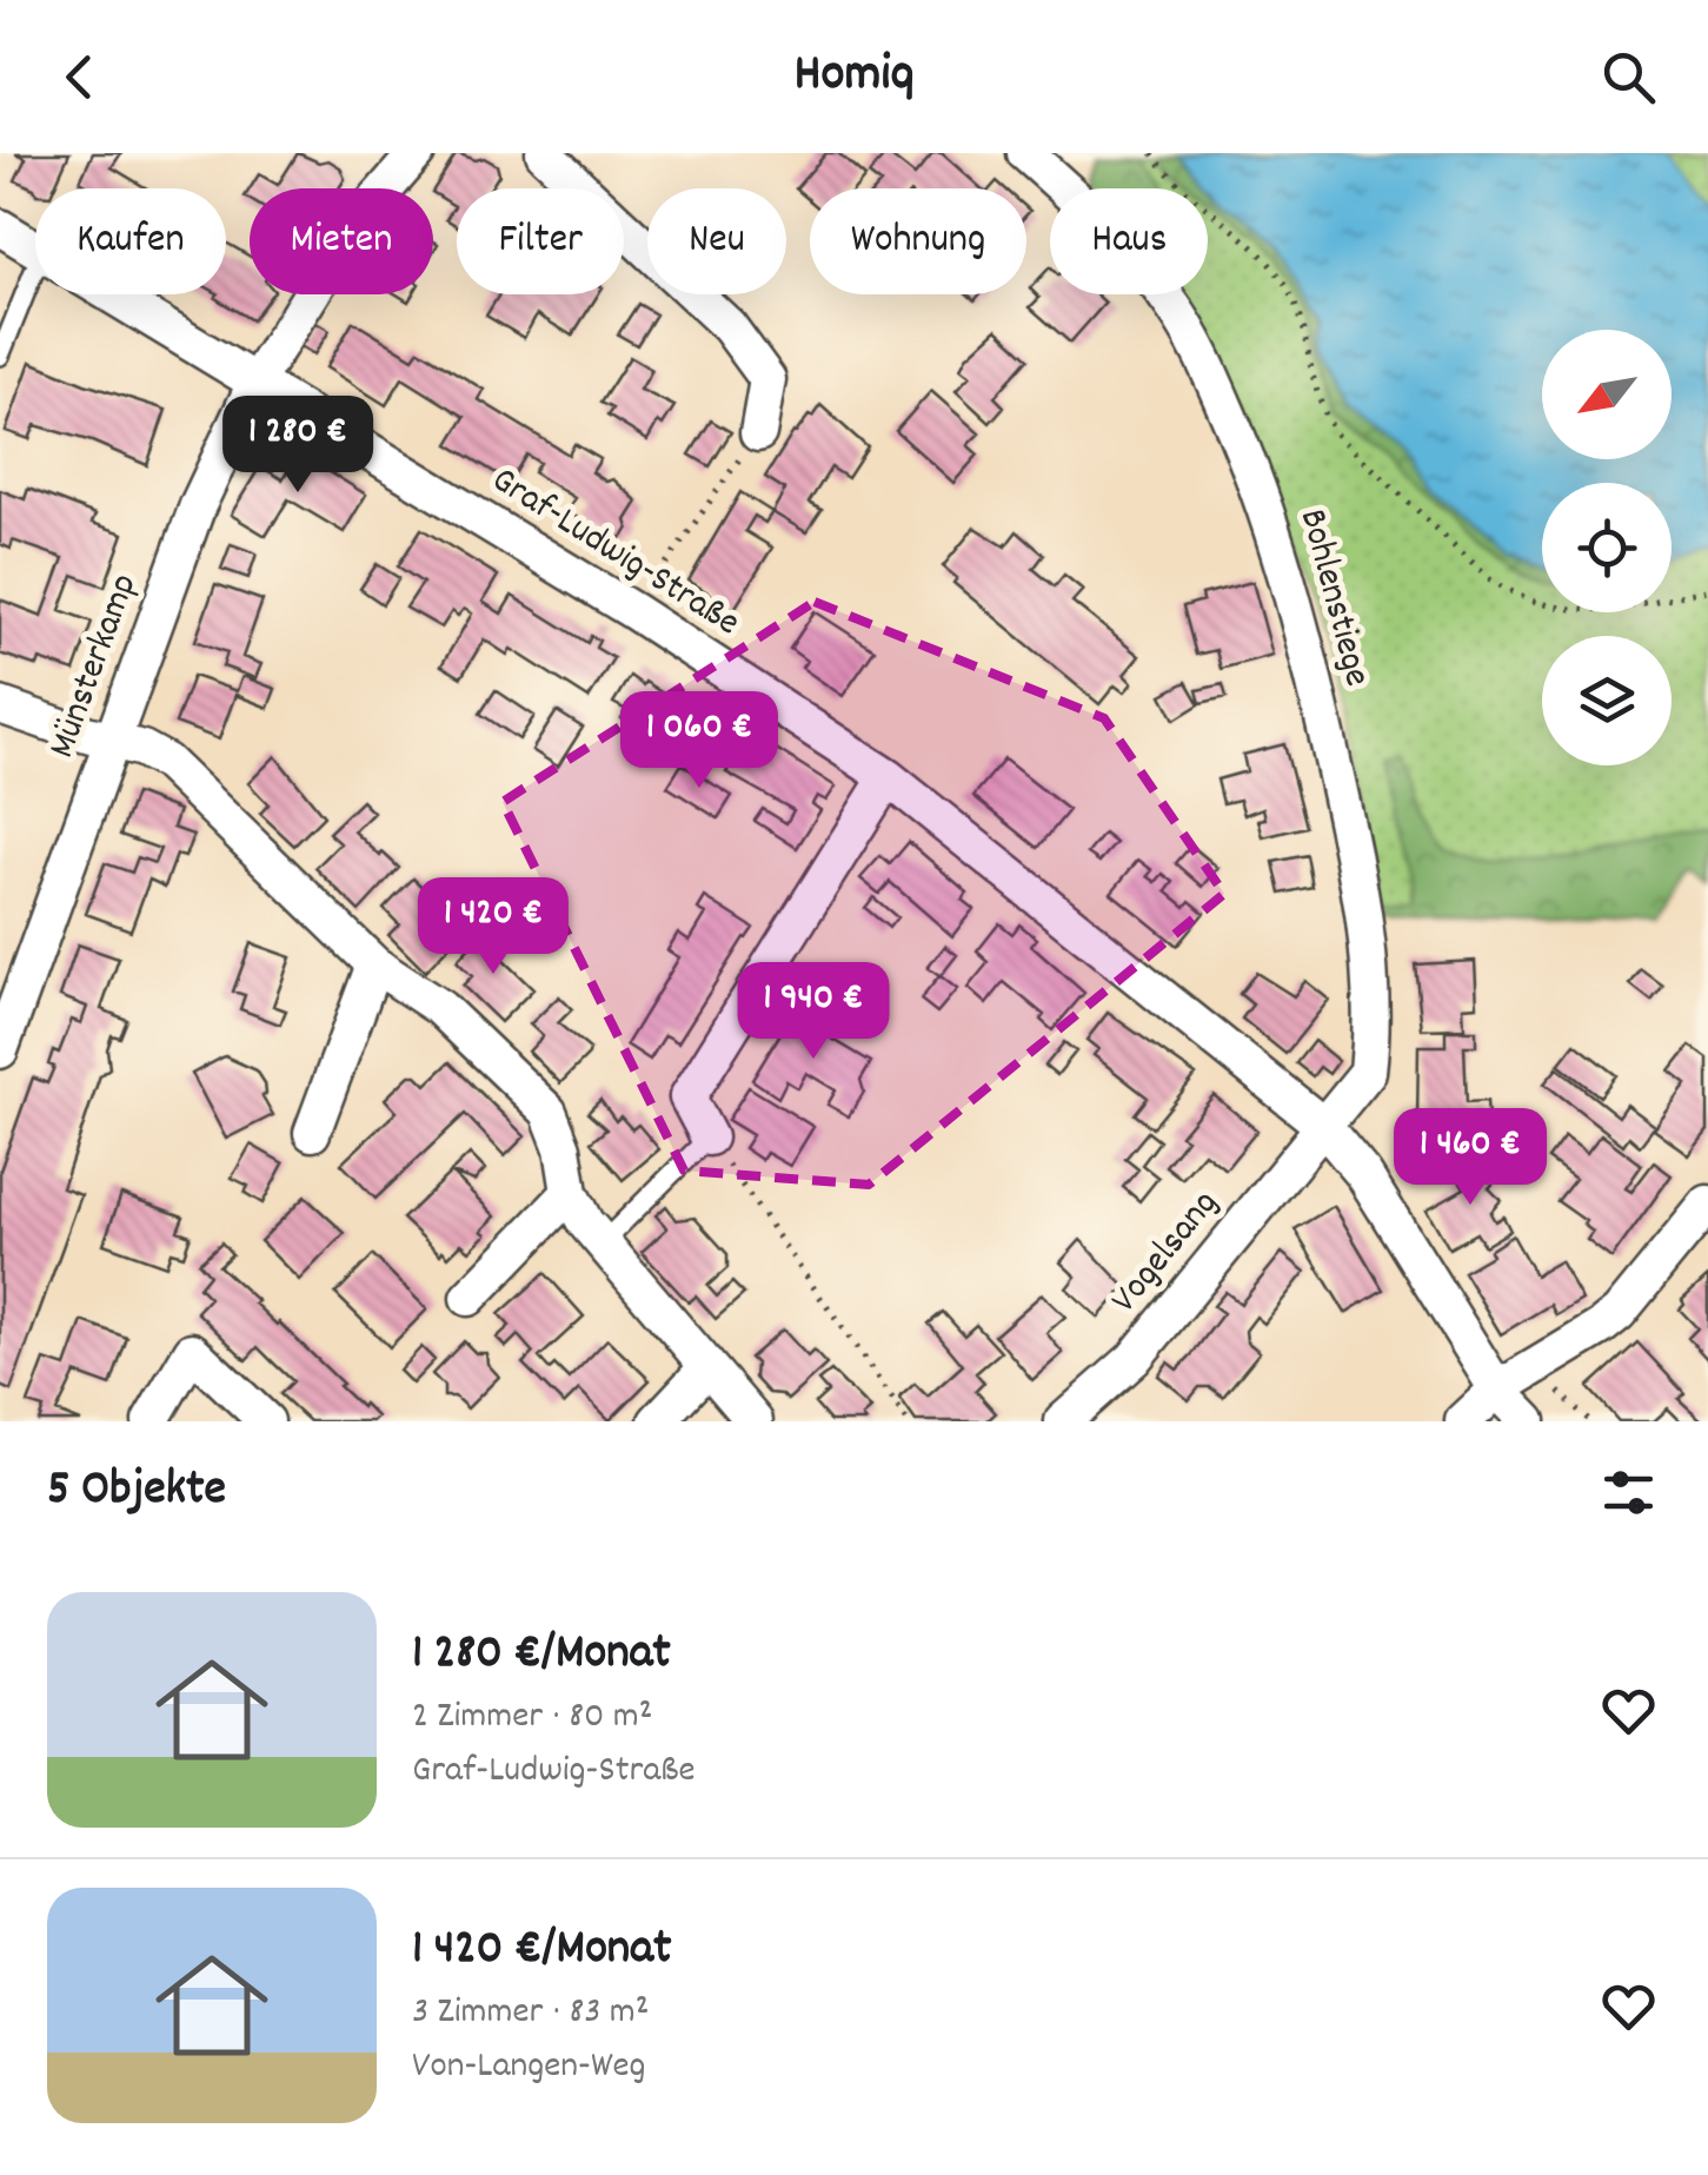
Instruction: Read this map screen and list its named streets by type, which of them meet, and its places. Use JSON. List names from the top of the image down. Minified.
{"streets":{"street":["Graf-Ludwig-Straße","Bohlenstiege","Münsterkamp","Vogelsang"]},"crossings":[["Graf-Ludwig-Straße","Bohlenstiege"],["Graf-Ludwig-Straße","Münsterkamp"],["Graf-Ludwig-Straße","Vogelsang"],["Bohlenstiege","Vogelsang"]],"north":"bottom left","page":{"header":"Homiq","chip":["Kaufen","Mieten","Filter","Neu","Wohnung","Haus"],"price":["1 280 €","1 060 €","1 420 €","1 940 €","1 460 €"],"heading":"5 Objekte","list":[{"name":"1 280 €/Monat","note":"2 Zimmer · 80 m² · Graf-Ludwig-Straße"},{"name":"1 420 €/Monat","note":"3 Zimmer · 83 m² · Von-Langen-Weg"}]}}
